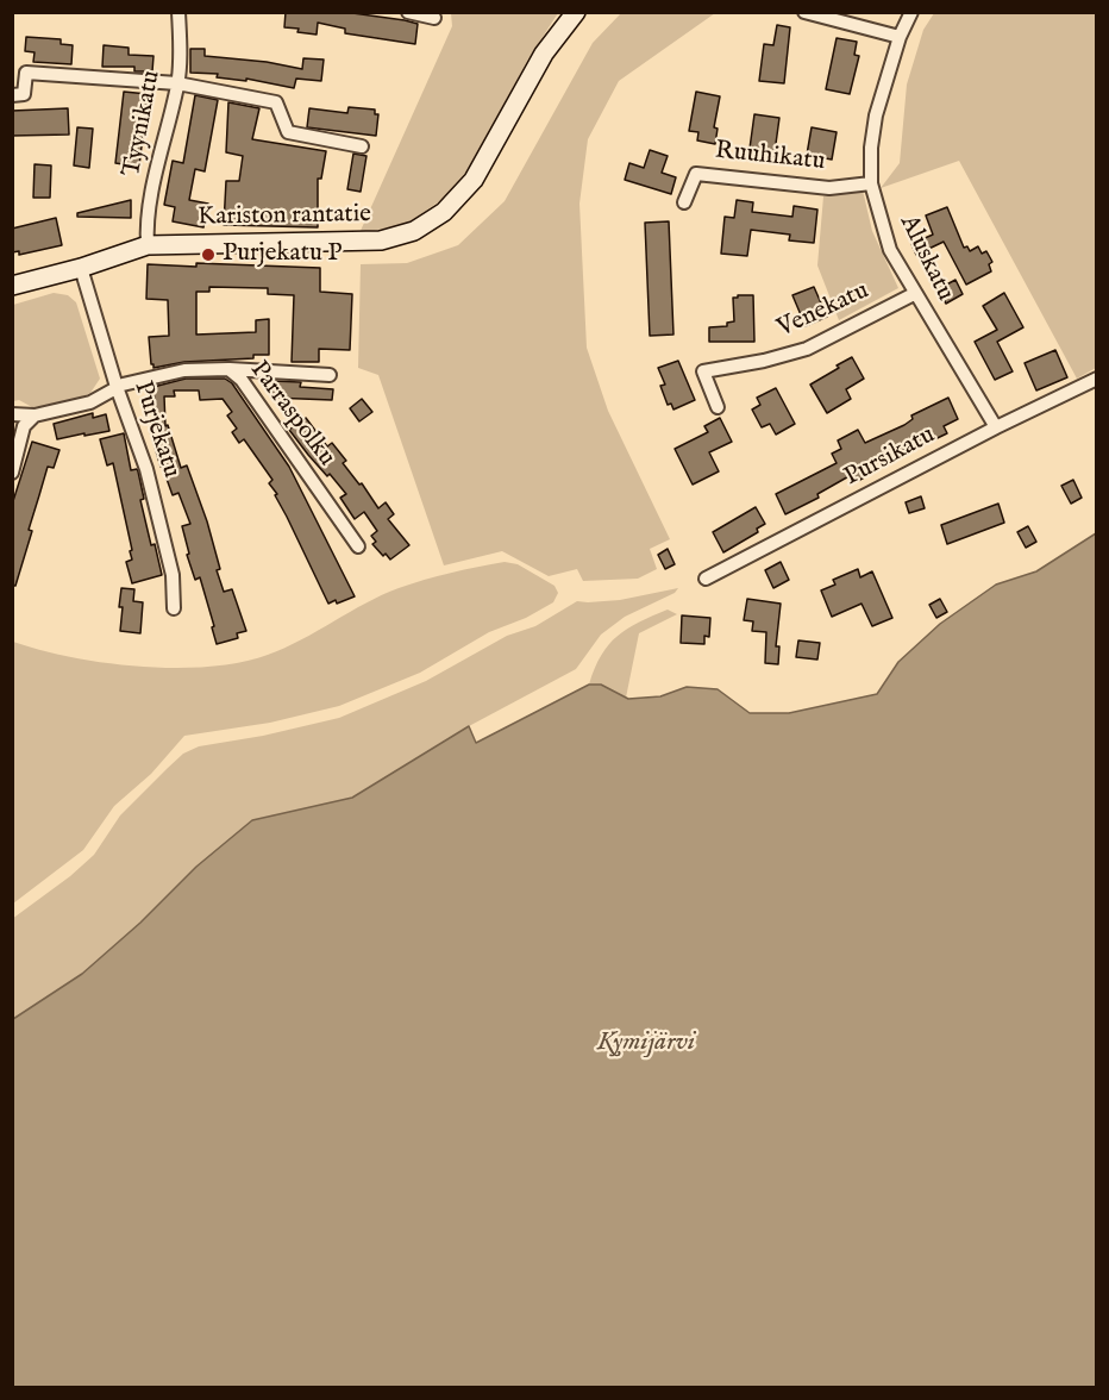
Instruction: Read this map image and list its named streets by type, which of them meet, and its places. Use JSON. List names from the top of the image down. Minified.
{"streets":{"street":["Tyynikatu","Ruuhikatu","Kariston rantatie","Aluskatu","Venekatu","Parraspolku","Purjekatu","Pursikatu"]},"crossings":[["Tyynikatu","Kariston rantatie"],["Ruuhikatu","Aluskatu"],["Kariston rantatie","Purjekatu"],["Aluskatu","Venekatu"],["Aluskatu","Pursikatu"],["Parraspolku","Purjekatu"]],"water":["Kymijärvi"],"places":["Purjekatu P"]}
